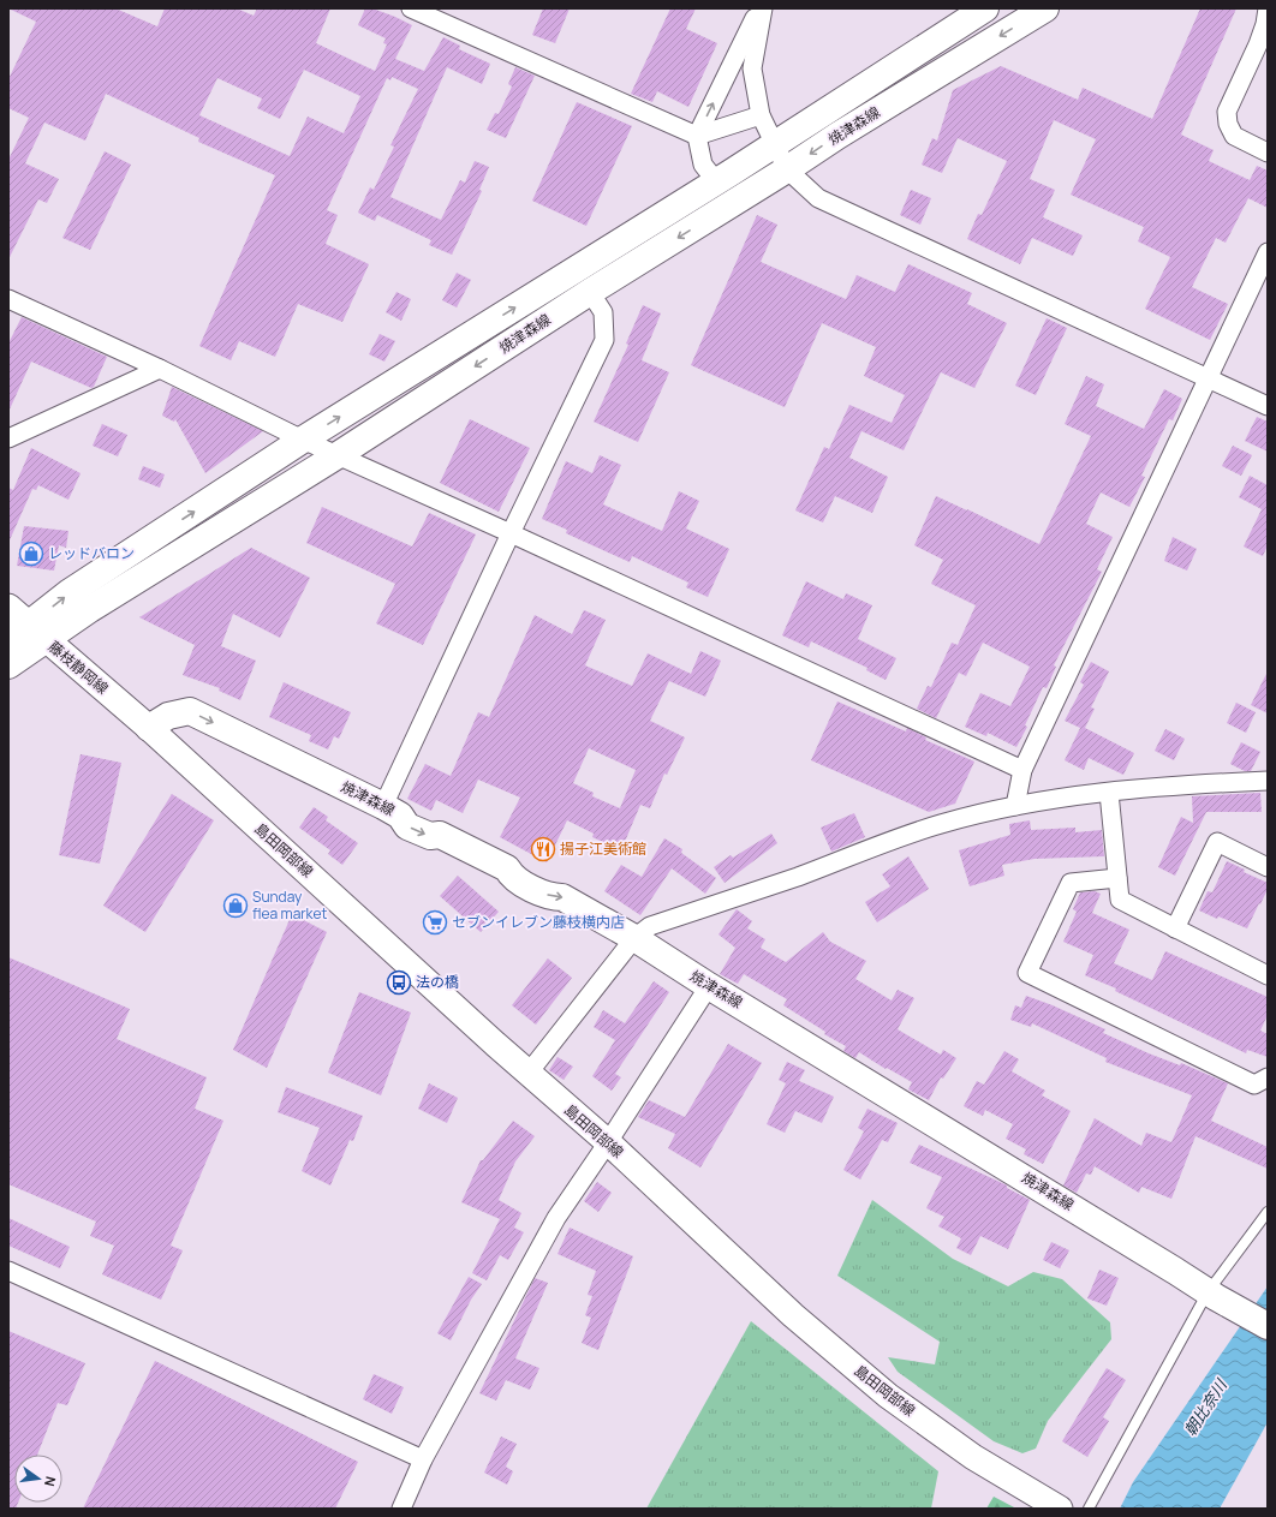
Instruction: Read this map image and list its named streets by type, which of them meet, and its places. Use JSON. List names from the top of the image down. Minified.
{"streets":{"main road":["焼津森線","藤枝静岡線","島田岡部線"]},"crossings":[["焼津森線","藤枝静岡線"],["焼津森線","島田岡部線"],["藤枝静岡線","島田岡部線"]],"water":["朝比奈川"],"places":{"shop":["レッドバロン","Sunday flea market"],"restaurant":["揚子江美術館"],"supermarket":["セブンイレブン藤枝横内店"],"bus stop":["法の橋"]},"north":"right"}
